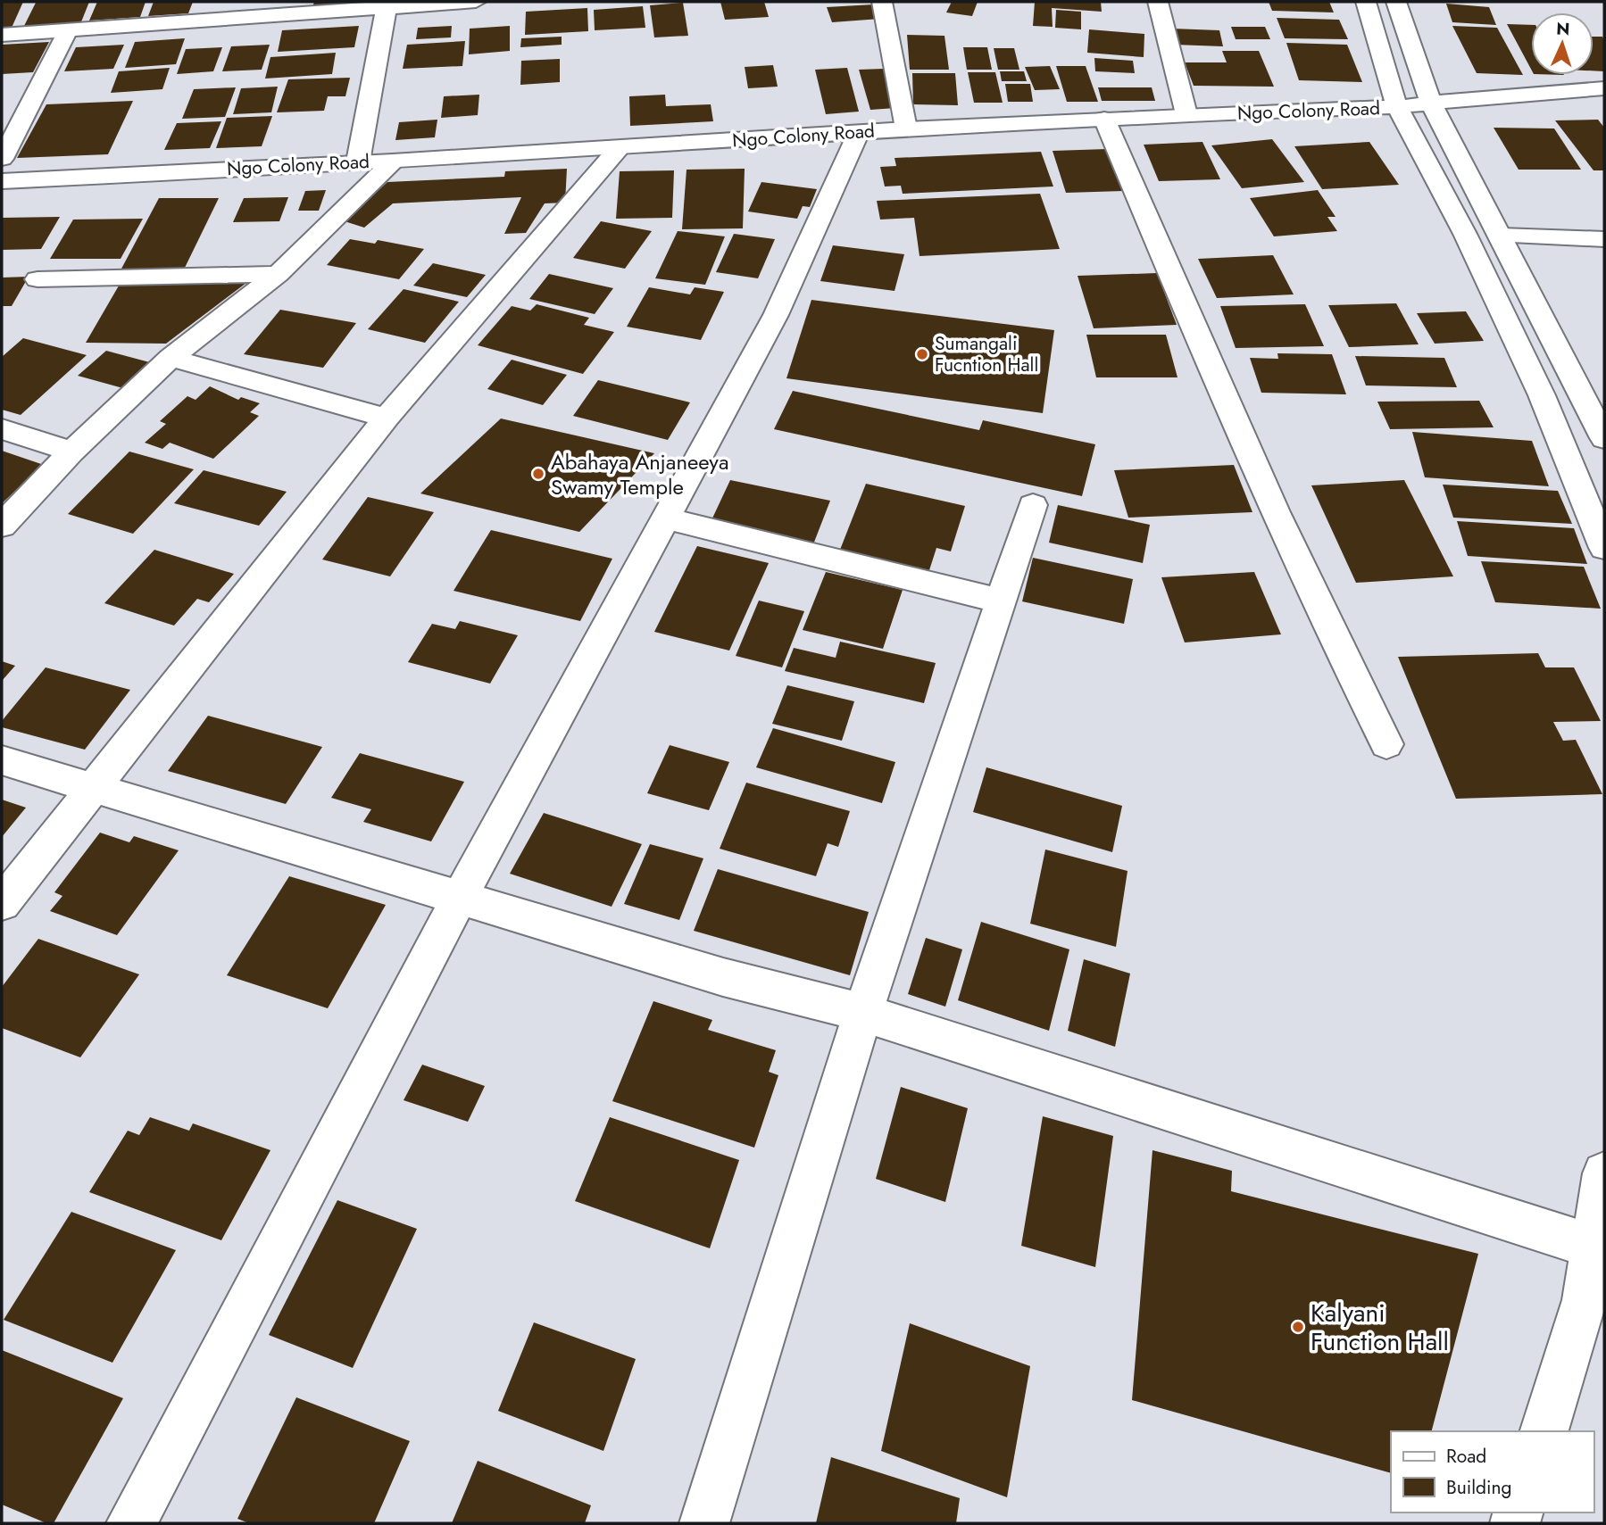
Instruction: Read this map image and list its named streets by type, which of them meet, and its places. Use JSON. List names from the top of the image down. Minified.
{"streets":{"street":["Ngo Colony Road"]},"places":["Sumangali Fucntion Hall","Abahaya Anjaneeya Swamy Temple","Kalyani Function Hall"],"legend":["Road","Building"],"north":"top"}
